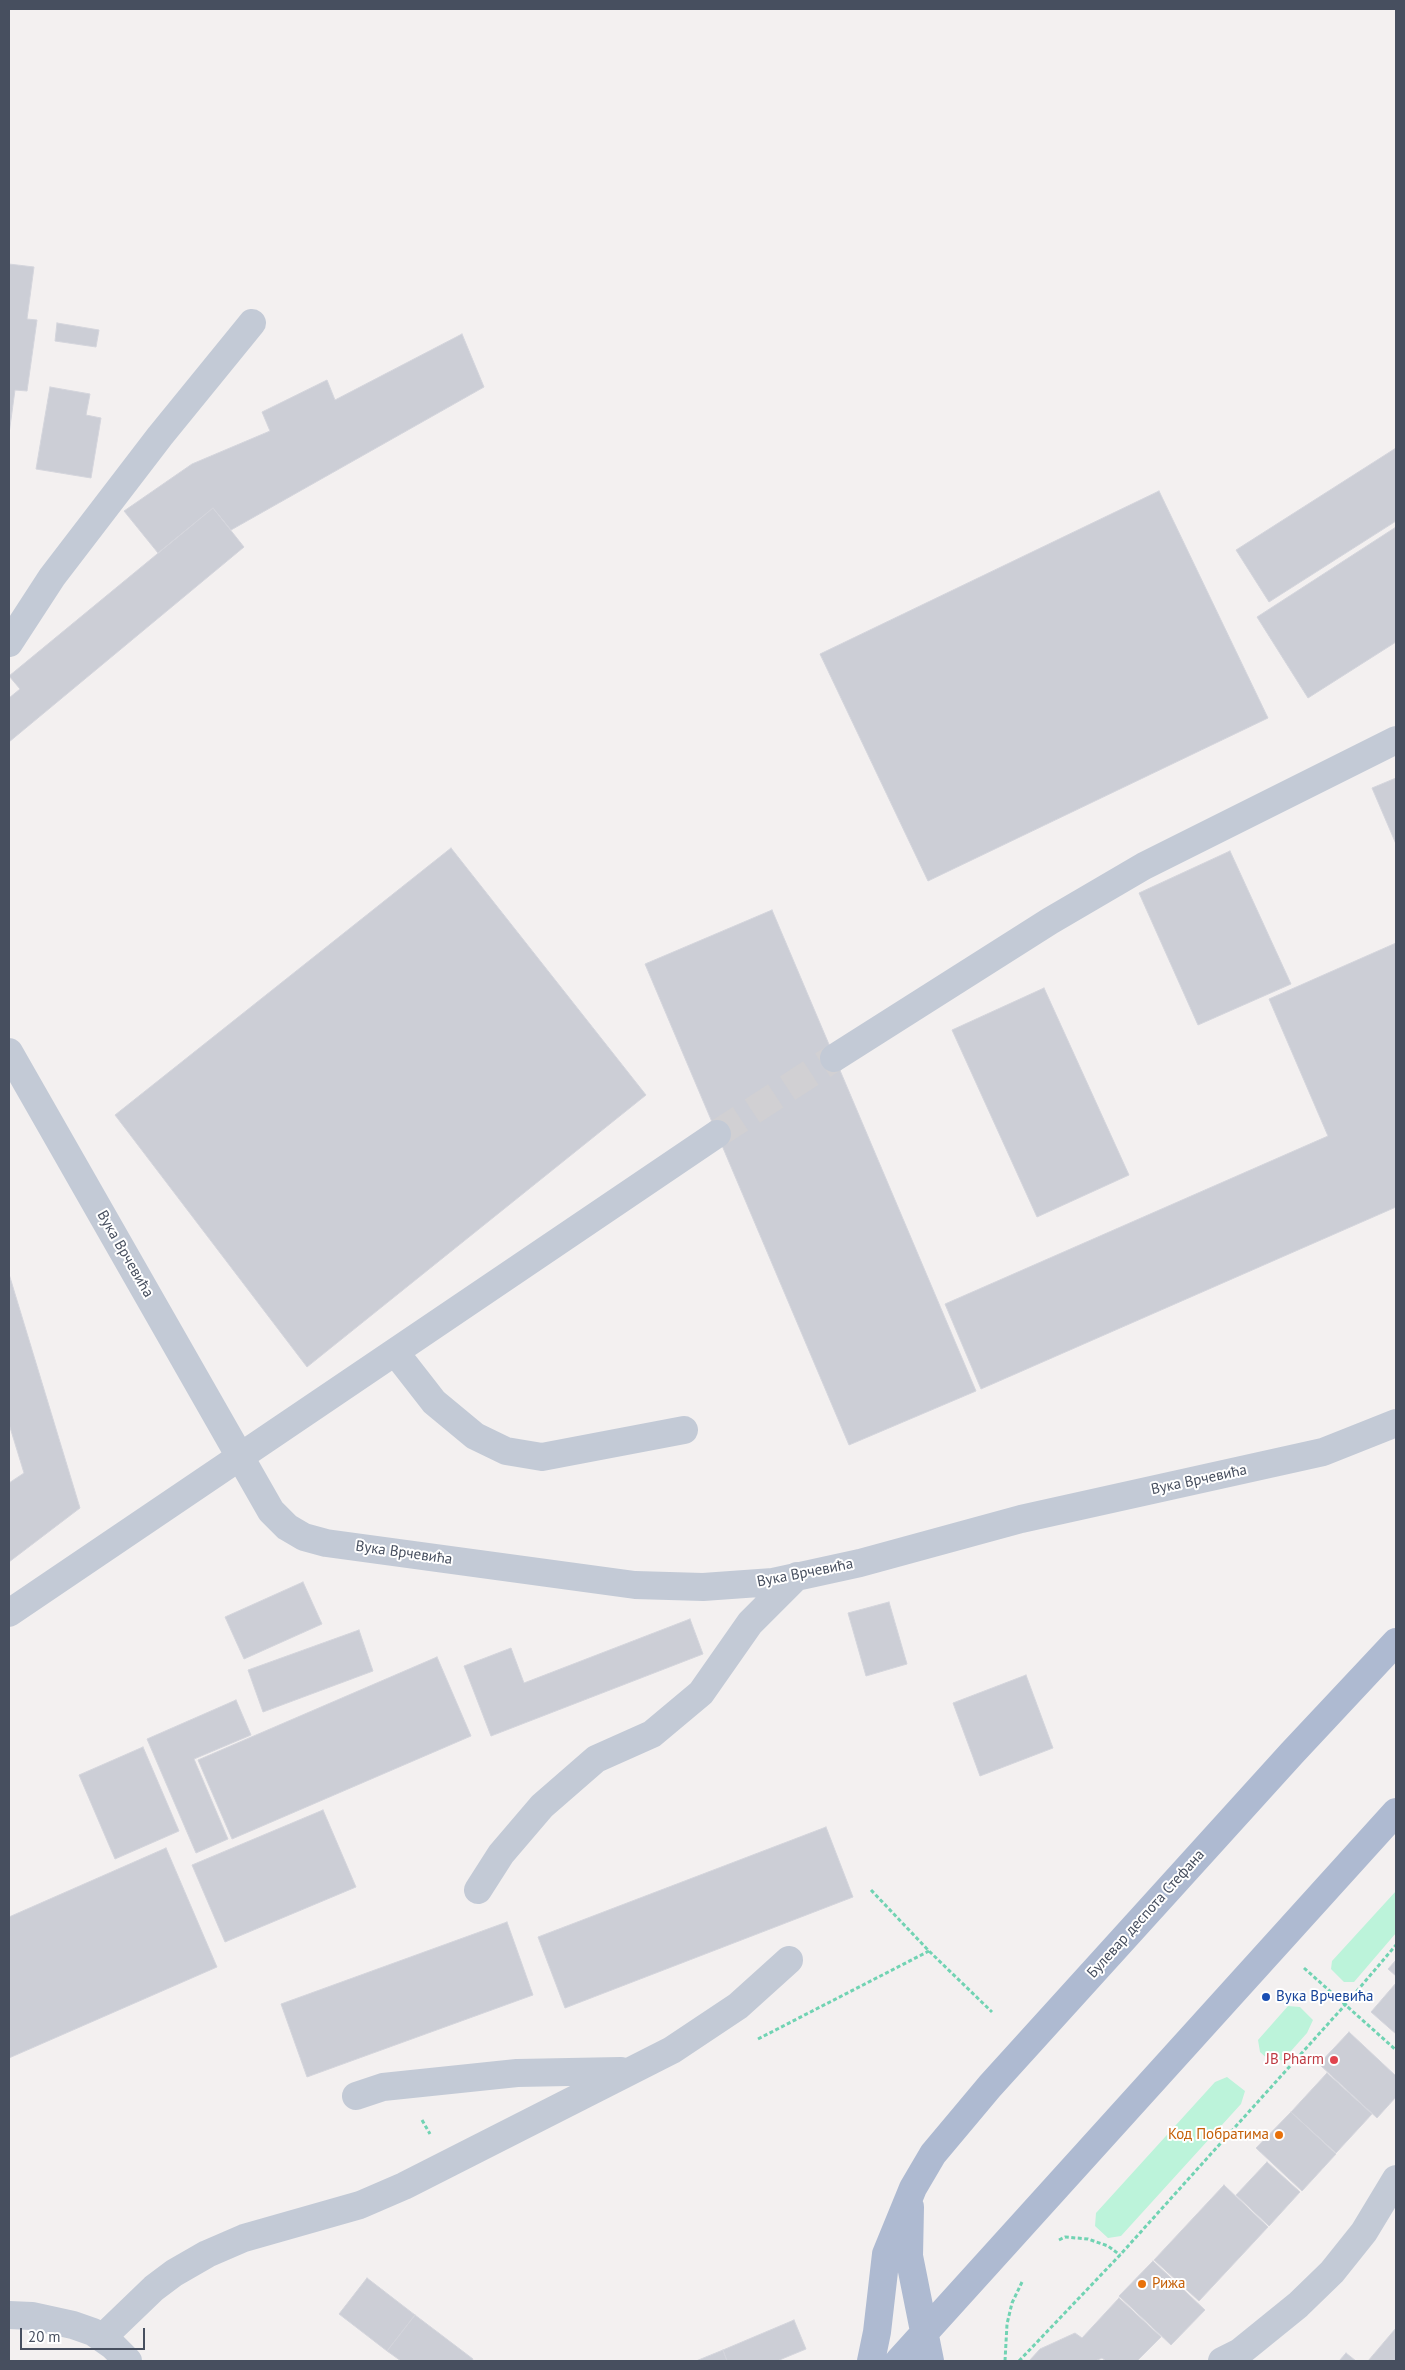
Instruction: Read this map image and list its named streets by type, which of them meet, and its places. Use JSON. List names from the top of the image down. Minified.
{"streets":{"main road":["Булевар деспота Стефана"],"street":["Вука Врчевића"]},"places":["Вука Врчевића","JB Pharm","Код Побратима","Рижа"],"scale_bar":"20 m"}
